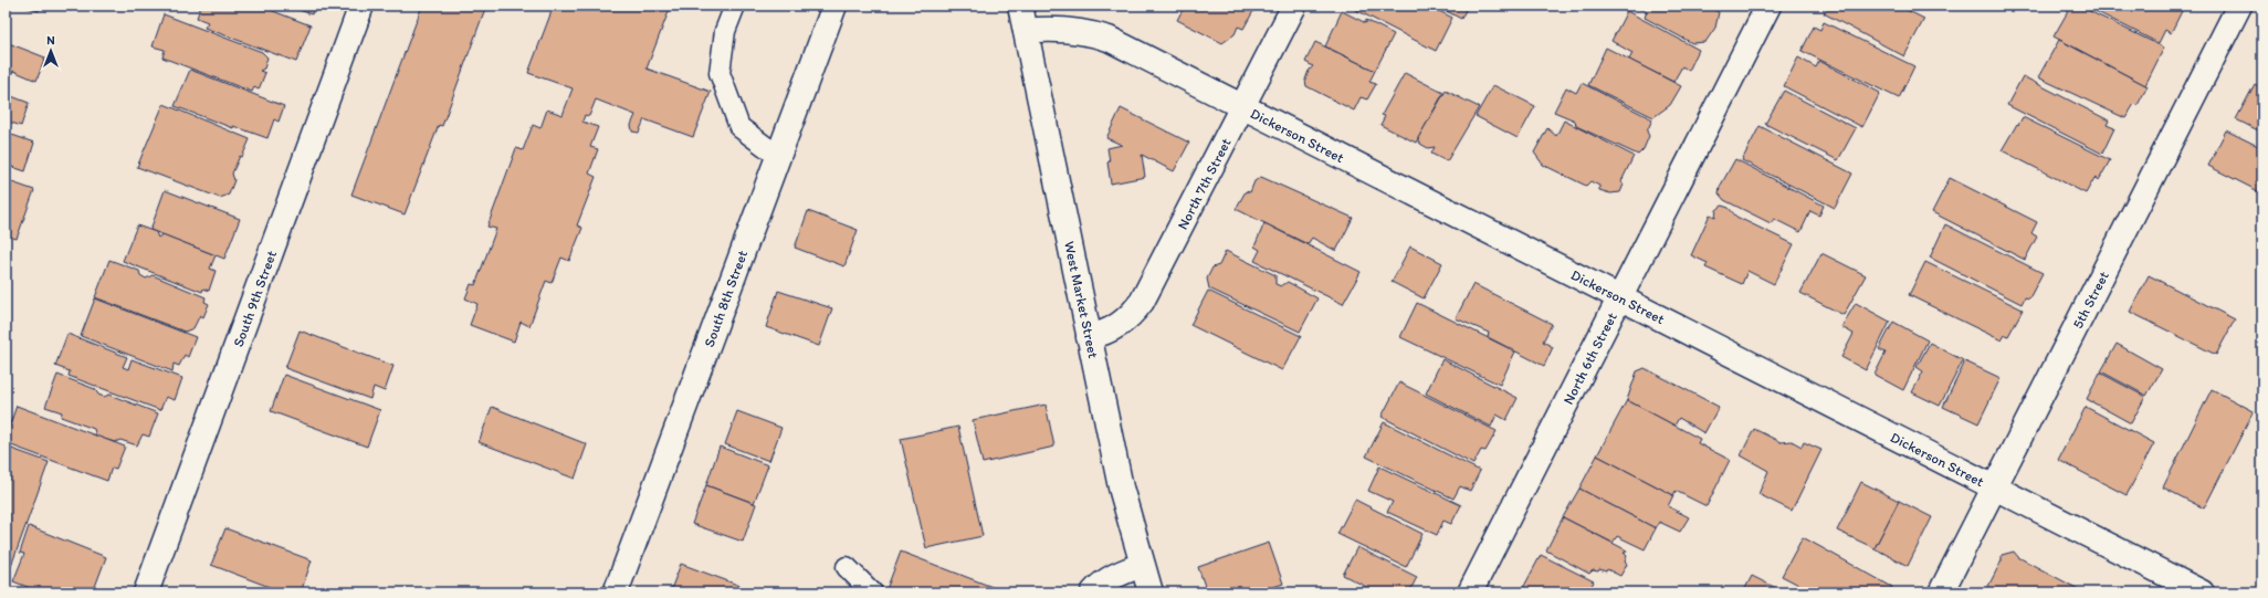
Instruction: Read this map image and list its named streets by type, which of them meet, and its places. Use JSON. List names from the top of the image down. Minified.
{"streets":{"street":["Dickerson Street","North 7th Street","South 9th Street","South 8th Street","West Market Street","5th Street","North 6th Street"]},"crossings":[["Dickerson Street","North 7th Street"],["Dickerson Street","West Market Street"],["Dickerson Street","5th Street"],["Dickerson Street","North 6th Street"],["North 7th Street","West Market Street"]],"north":"top"}
